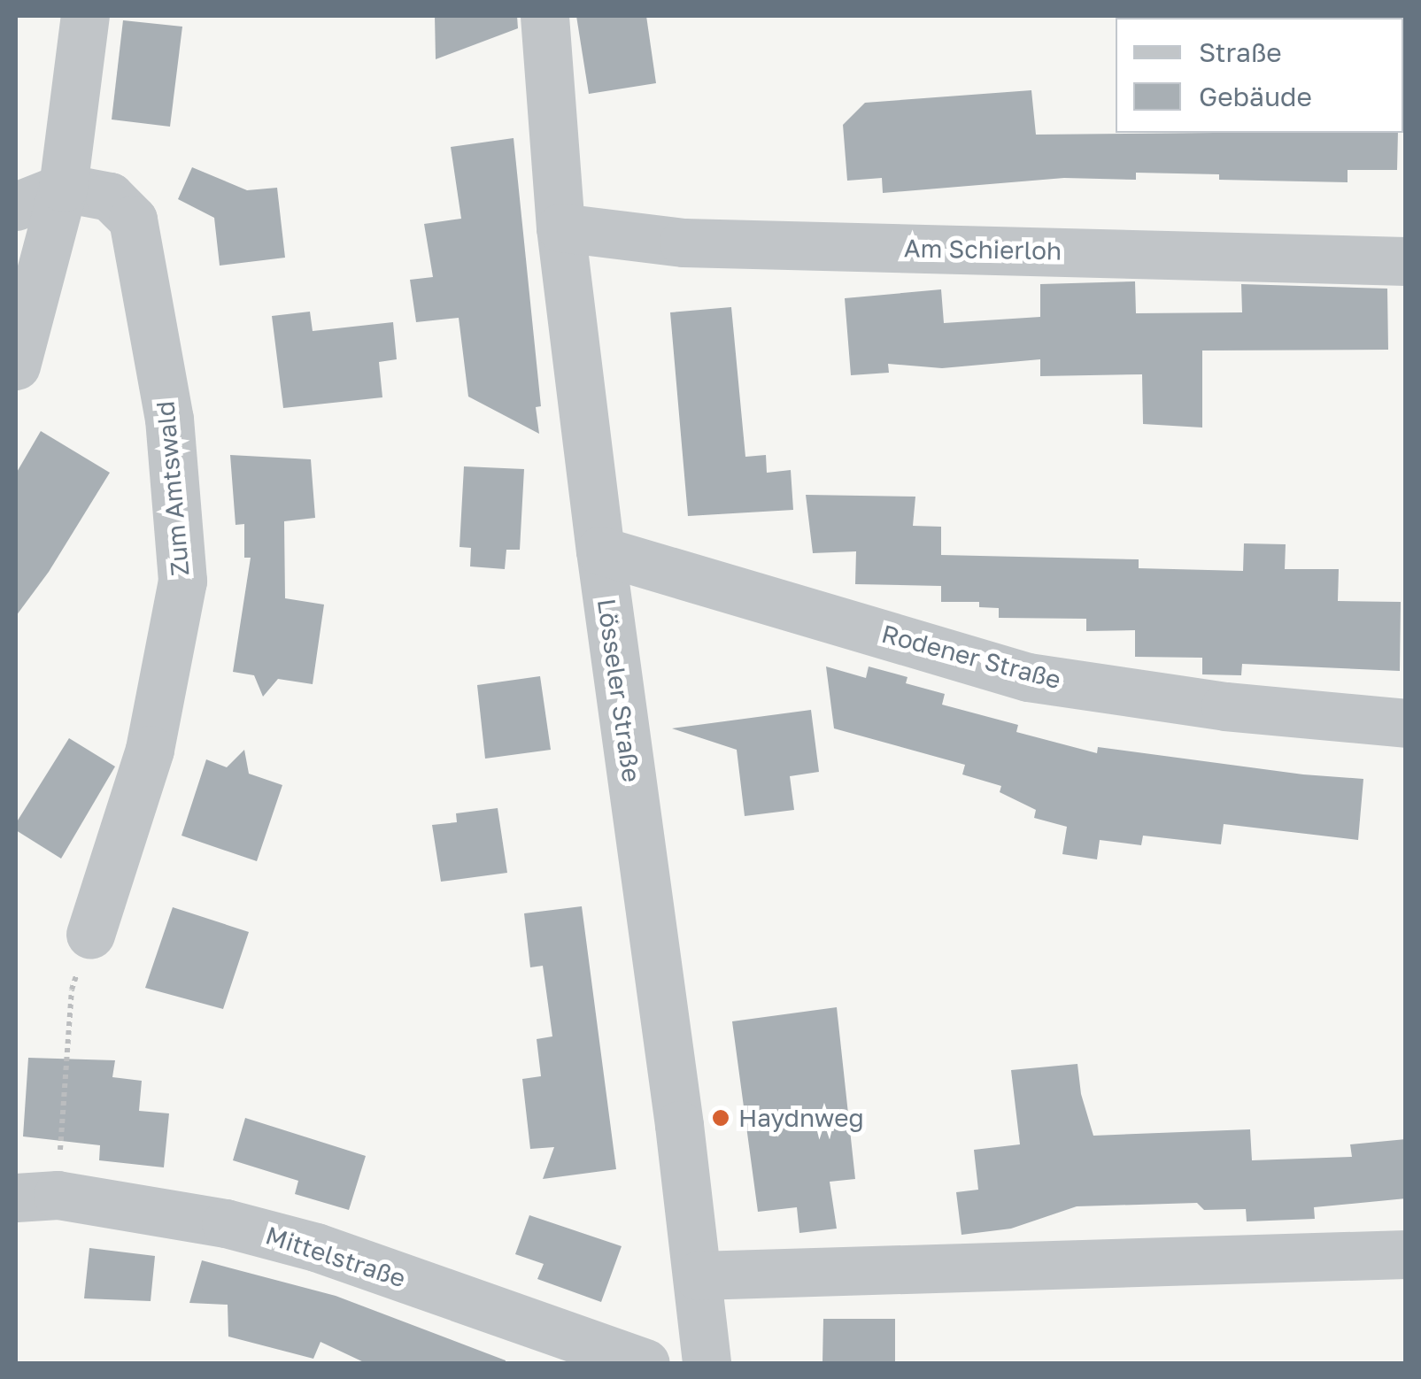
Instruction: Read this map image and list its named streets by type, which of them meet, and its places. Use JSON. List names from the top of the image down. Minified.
{"streets":{"street":["Am Schierloh","Zum Amtswald","Rodener Straße","Lösseler Straße","Mittelstraße"]},"crossings":[["Am Schierloh","Lösseler Straße"],["Rodener Straße","Lösseler Straße"]],"places":["Haydnweg"],"legend":["Straße","Gebäude"]}
